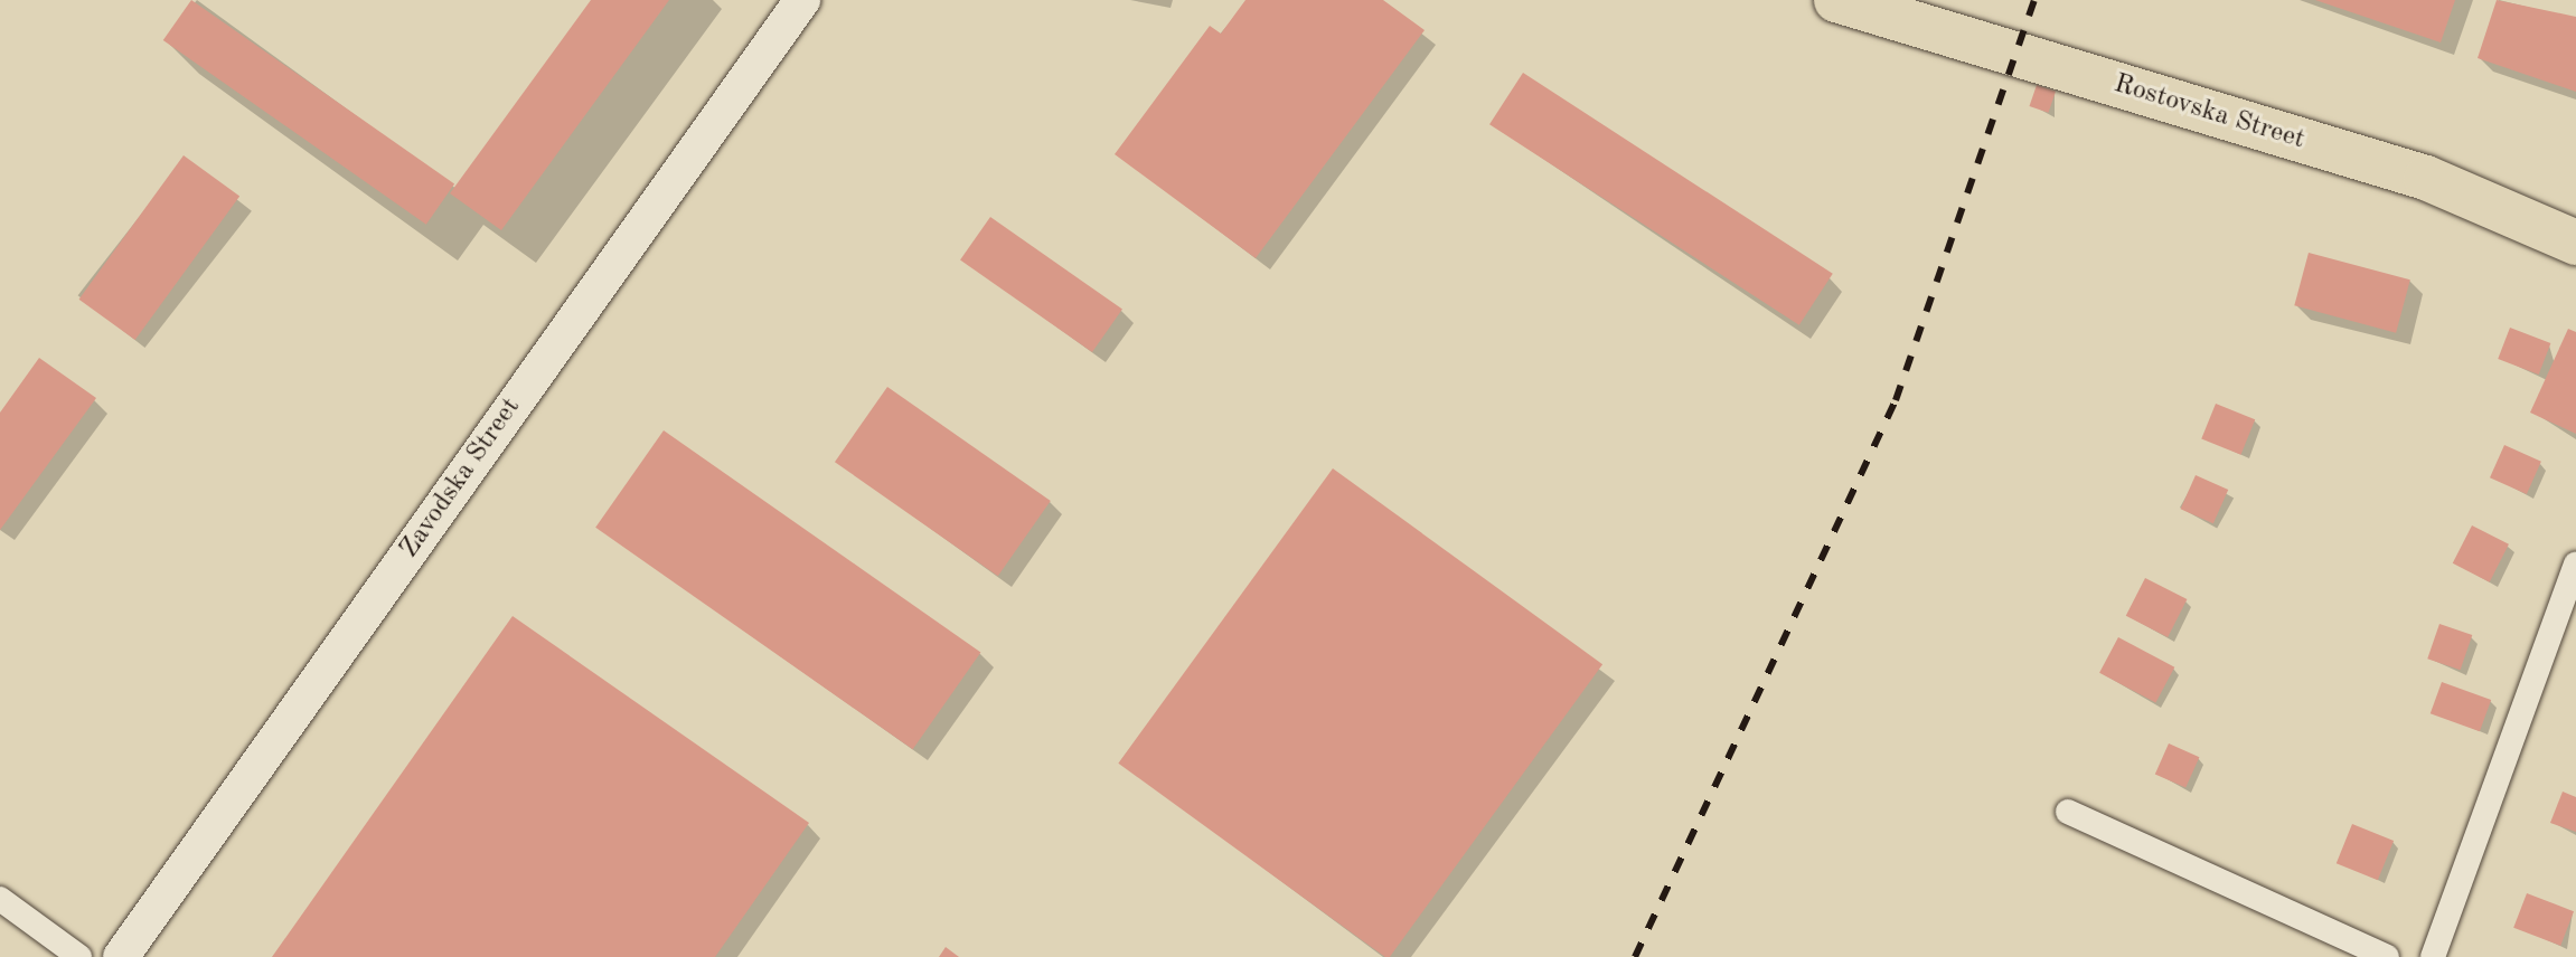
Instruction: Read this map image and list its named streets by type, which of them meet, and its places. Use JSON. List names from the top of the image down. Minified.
{"streets":{"highway":["Rostovska Street"],"main road":["Zavodska Street"]}}
